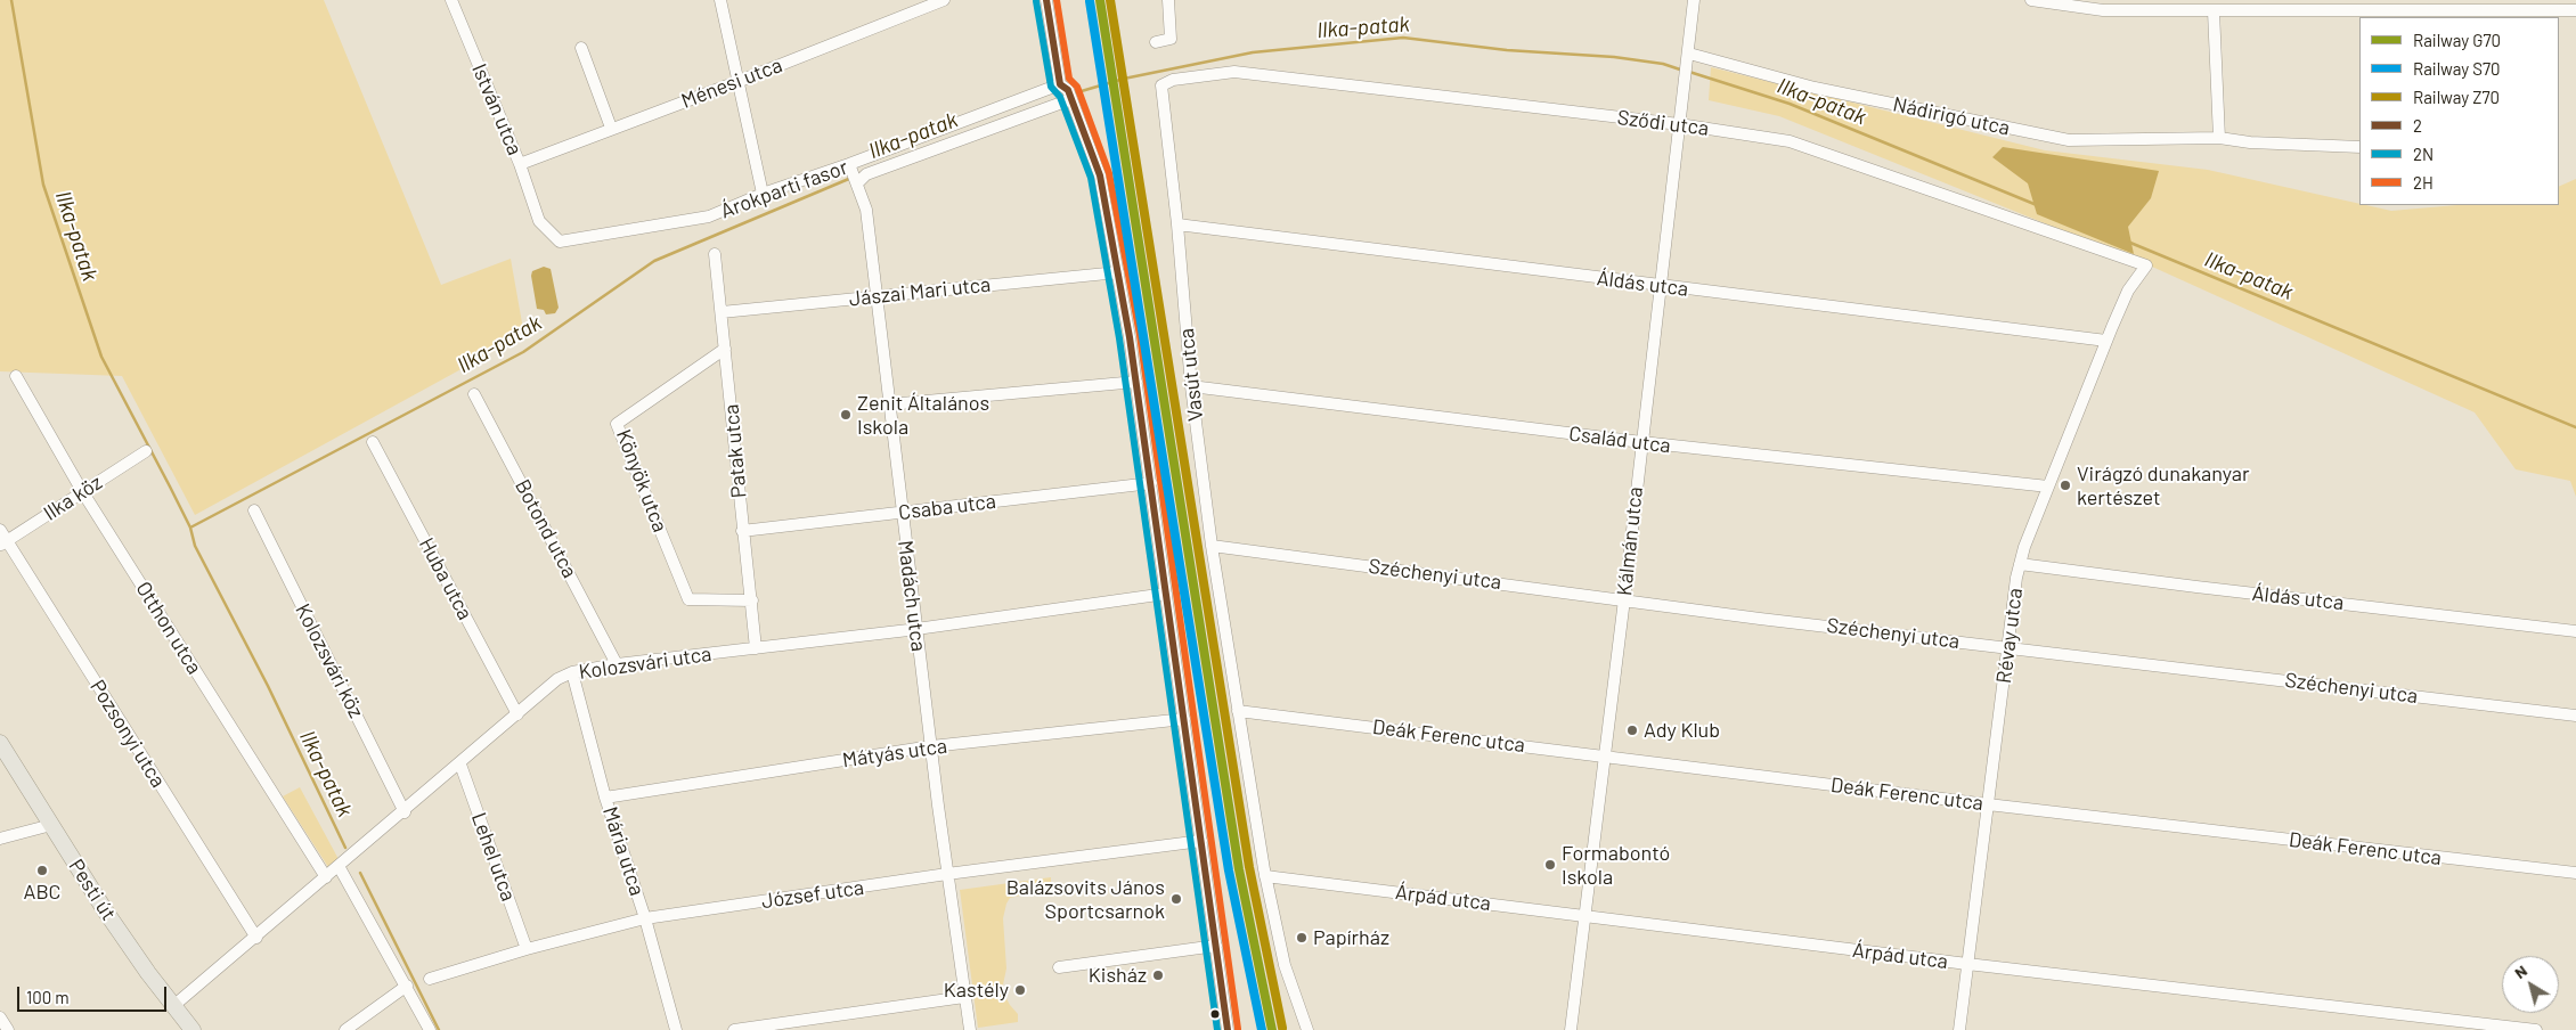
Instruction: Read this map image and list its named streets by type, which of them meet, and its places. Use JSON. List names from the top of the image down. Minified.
{"streets":{"main road":["Pesti út"],"street":["Ménesi utca","István utca","Nádirigó utca","Sződi utca","Árokparti fasor","Áldás utca","Jászai Mari utca","Vasút utca","Család utca","Patak utca","Könyök utca","Ilka köz","Csaba utca","Botond utca","Kálmán utca","Széchenyi utca","Huba utca","Madách utca","Otthon utca","Révay utca","Kolozsvári köz","Kolozsvári utca","Pozsonyi utca","Deák Ferenc utca","Mátyás utca","Mária utca","Lehel utca","József utca","Árpád utca"]},"crossings":[["Ménesi utca","István utca"],["István utca","Árokparti fasor"],["Nádirigó utca","Kálmán utca"],["Sződi utca","Vasút utca"],["Sződi utca","Kálmán utca"],["Sződi utca","Révay utca"],["Árokparti fasor","Madách utca"],["Áldás utca","Vasút utca"],["Áldás utca","Kálmán utca"],["Áldás utca","Révay utca"],["Jászai Mari utca","Patak utca"],["Jászai Mari utca","Madách utca"],["Vasút utca","Család utca"],["Vasút utca","Széchenyi utca"],["Vasút utca","Deák Ferenc utca"],["Vasút utca","Árpád utca"],["Család utca","Kálmán utca"],["Család utca","Révay utca"],["Patak utca","Könyök utca"],["Patak utca","Csaba utca"],["Patak utca","Kolozsvári utca"],["Ilka köz","Otthon utca"],["Ilka köz","Pozsonyi utca"],["Csaba utca","Madách utca"],["Botond utca","Kolozsvári utca"],["Kálmán utca","Széchenyi utca"],["Kálmán utca","Deák Ferenc utca"],["Kálmán utca","Árpád utca"],["Széchenyi utca","Révay utca"],["Huba utca","Kolozsvári utca"],["Madách utca","Kolozsvári utca"],["Madách utca","Mátyás utca"],["Madách utca","József utca"],["Otthon utca","Kolozsvári utca"],["Révay utca","Deák Ferenc utca"],["Révay utca","Árpád utca"],["Kolozsvári köz","Kolozsvári utca"],["Kolozsvári utca","Pozsonyi utca"],["Kolozsvári utca","Mária utca"],["Kolozsvári utca","Lehel utca"],["Kolozsvári utca","Pesti út"],["Mátyás utca","Mária utca"],["Mária utca","József utca"],["Lehel utca","József utca"]],"water":["Ilka-patak"],"places":["Zenit Általános Iskola","Virágzó dunakanyar kertészet","Ady Klub","Formabontó Iskola","ABC","Balázsovits János Sportcsarnok","Papírház","Kisház","Kastély"],"lines":["rail line G70","rail line Z70","transit line 2","transit line 2H","rail line S70","transit line 2N"],"legend":["Railway G70","Railway S70","Railway Z70","2","2N","2H"],"scale_bar":"100 m","north":"top left"}
